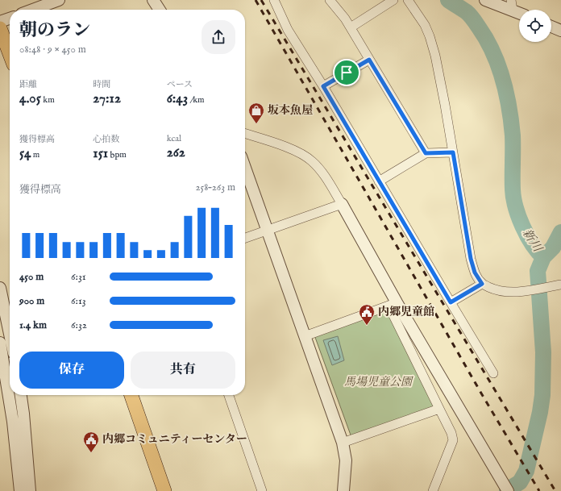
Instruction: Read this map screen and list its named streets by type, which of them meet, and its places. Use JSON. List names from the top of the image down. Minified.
{"water":["新川"],"parks":["馬場児童公園"],"places":{"shop":["坂本魚屋"],"public building":["内郷児童館","内郷コミュニティーセンター"]},"page":{"heading":["朝のラン","08:48 · 9 × 450 m"],"stats":[["距離","4.05 km"],["時間","27:12"],["ペース","6:43 /km"],["獲得標高","54 m"],["心拍数","151 bpm"],["kcal","262"]],"chart":["獲得標高","258–263 m"],"list":[{"name":"450 m","note":"6:31"},{"name":"900 m","note":"6:13"},{"name":"1.4 km","note":"6:32"}],"buttons":["保存","共有"]}}
